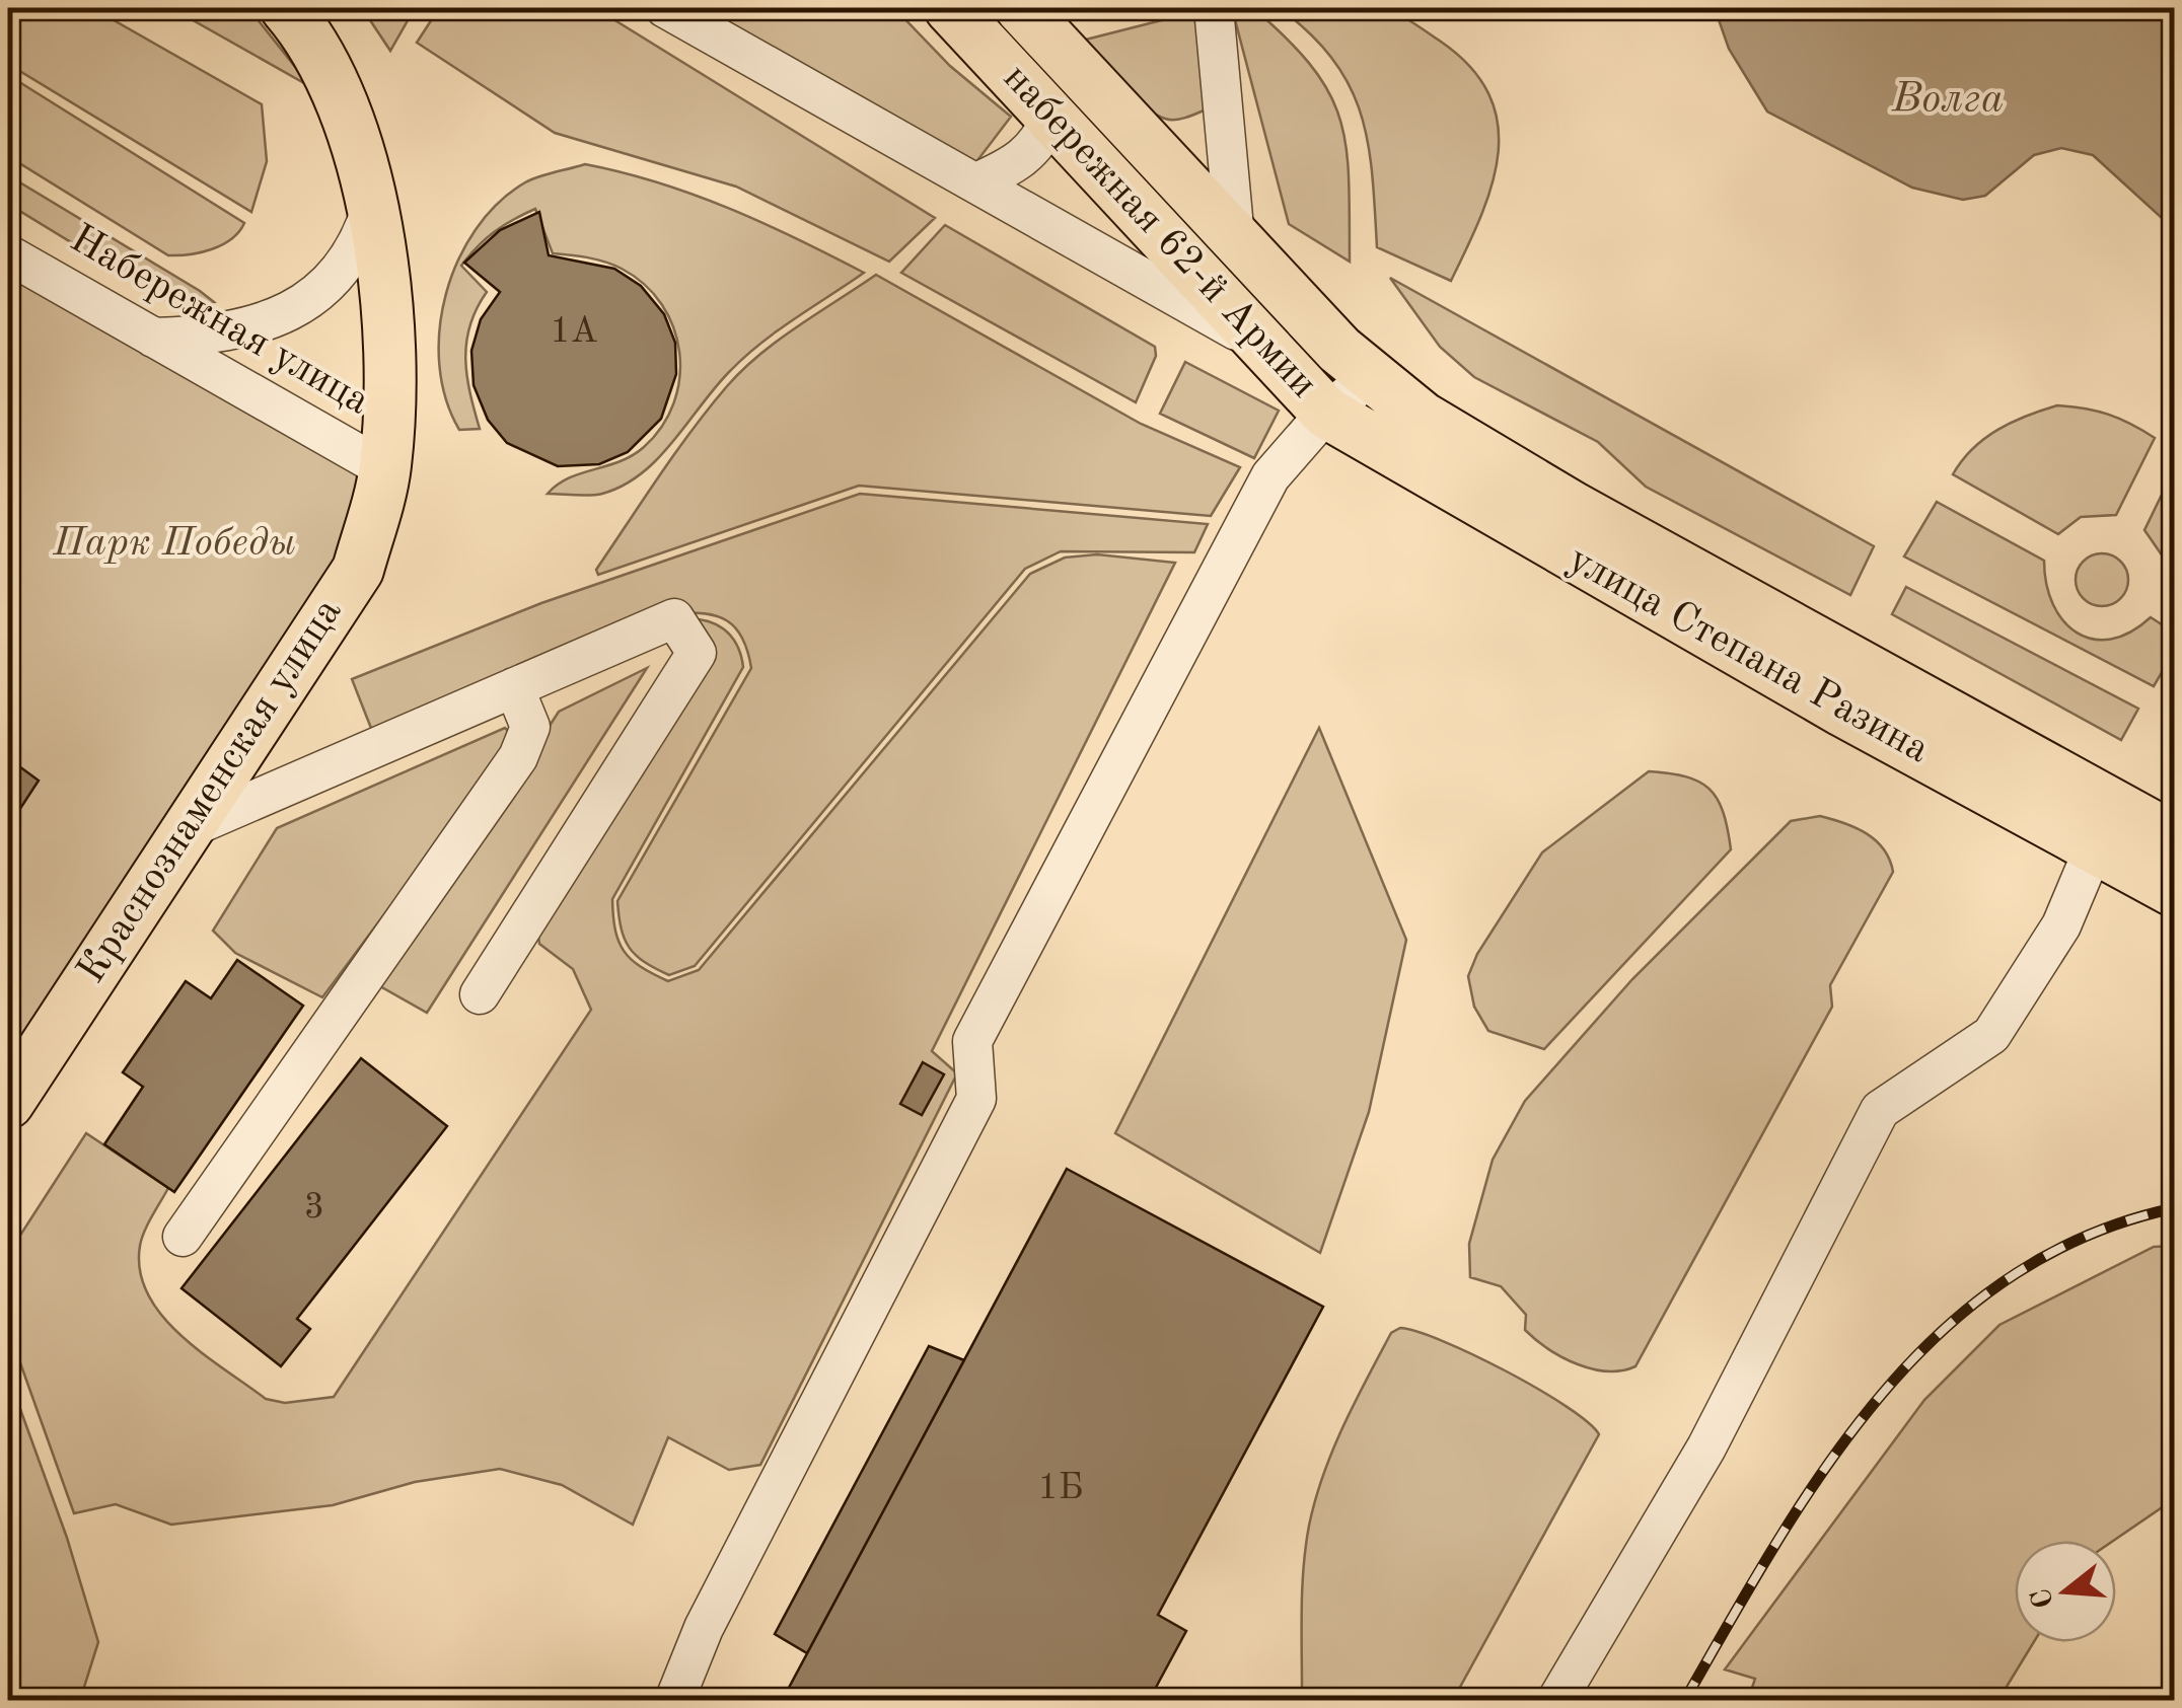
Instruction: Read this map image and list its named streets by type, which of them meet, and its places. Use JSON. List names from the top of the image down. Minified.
{"streets":{"main road":["набережная 62-й Армии","улица Степана Разина","Краснознаменская улица"],"street":["Набережная улица"]},"crossings":[["набережная 62-й Армии","улица Степана Разина"],["Набережная улица","Краснознаменская улица"]],"water":["Волга"],"parks":["Парк Победы"],"house_numbers":["1А","3","1Б"],"north":"left"}
